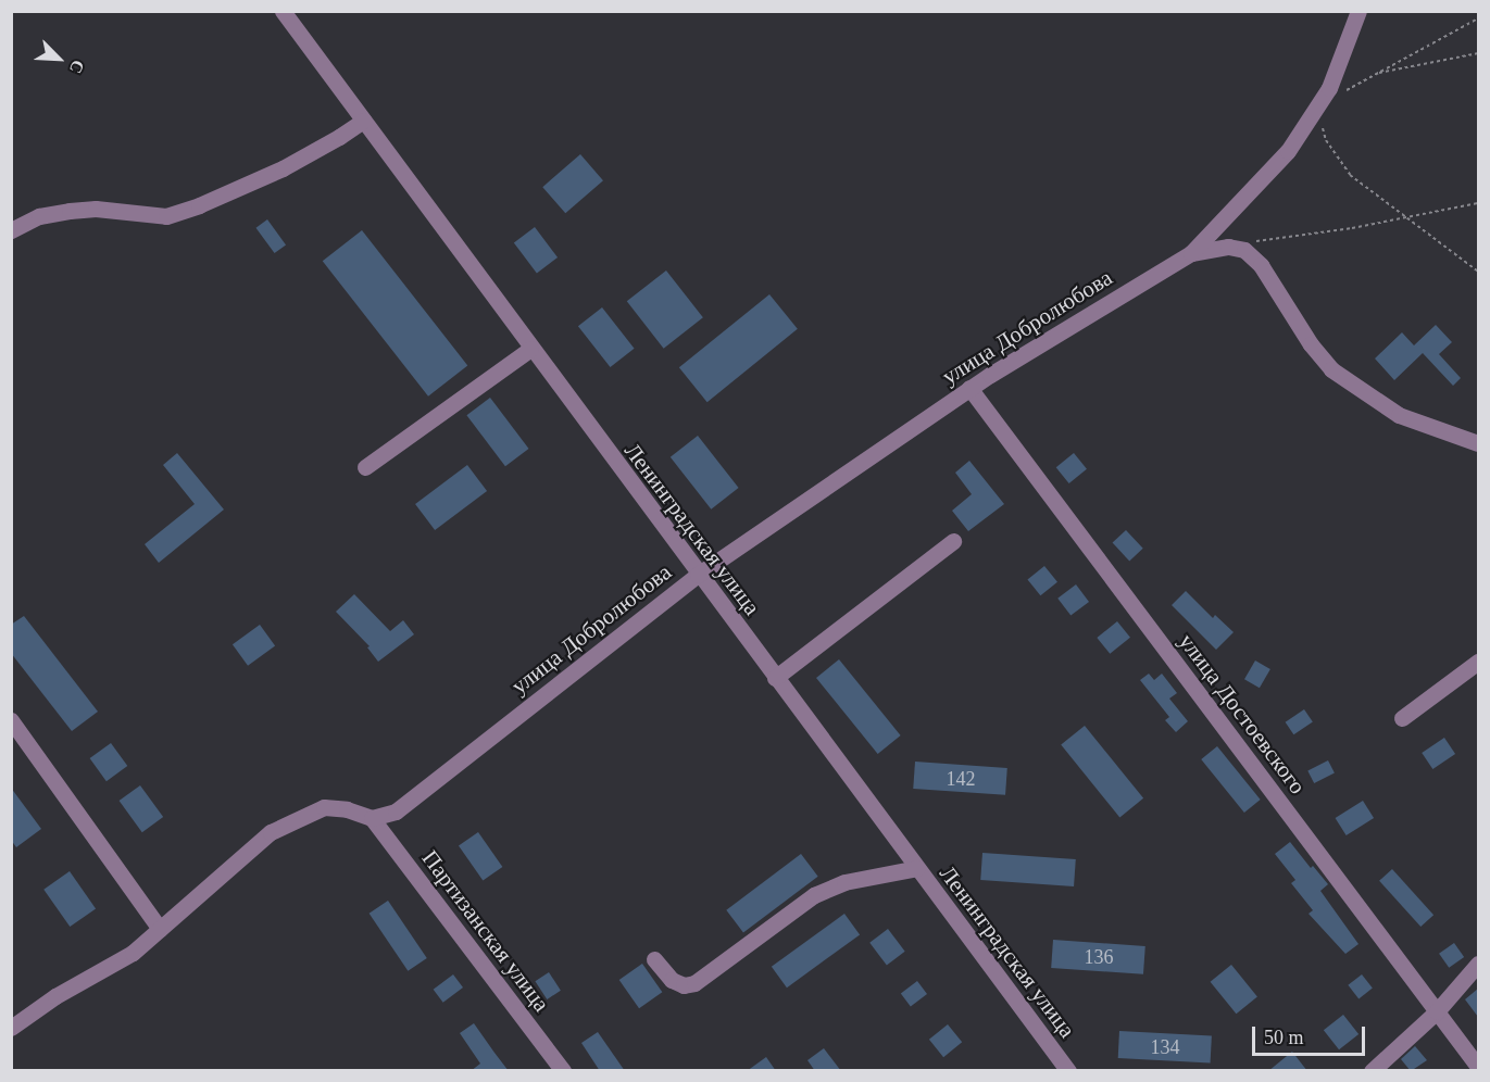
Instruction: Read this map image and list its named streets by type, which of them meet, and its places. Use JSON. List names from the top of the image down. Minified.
{"streets":{"street":["улица Добролюбова","Ленинградская улица","улица Достоевского","Партизанская улица"]},"crossings":[["улица Добролюбова","Ленинградская улица"],["улица Добролюбова","улица Достоевского"],["улица Добролюбова","Партизанская улица"]],"house_numbers":["142","136","134"],"scale_bar":"50 m","north":"bottom right"}
